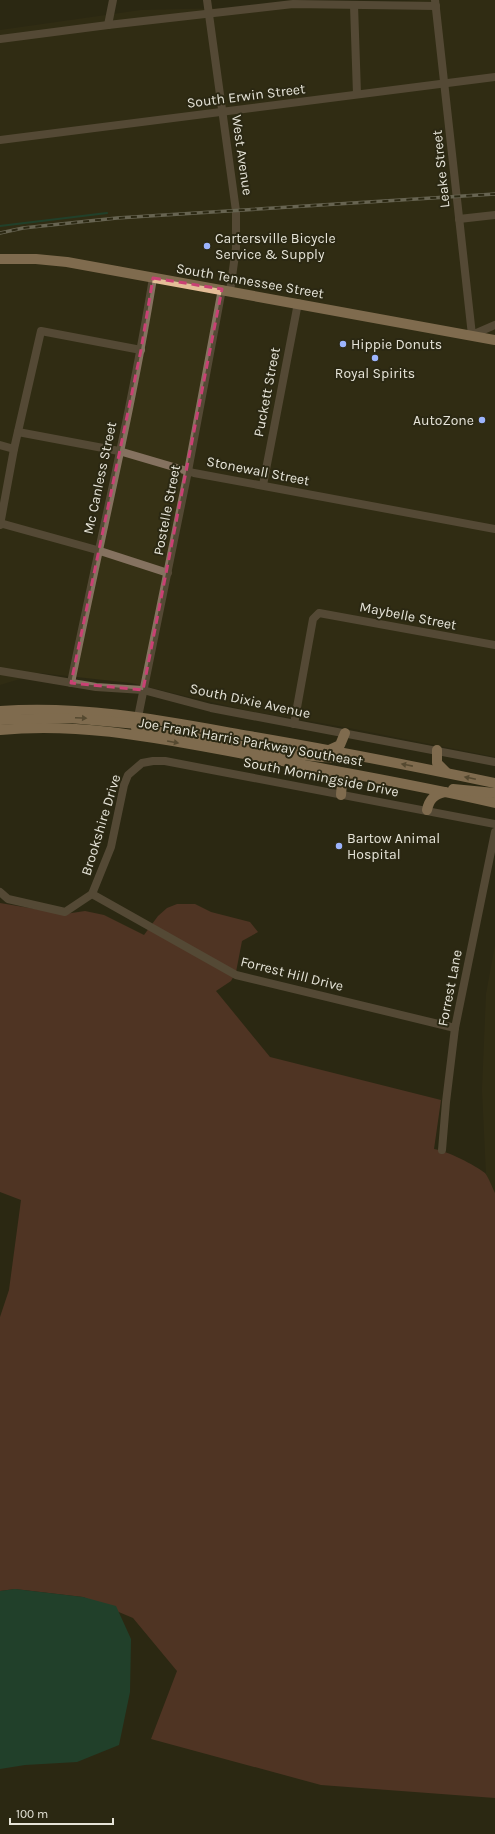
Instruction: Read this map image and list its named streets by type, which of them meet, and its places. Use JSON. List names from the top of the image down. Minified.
{"streets":{"main road":["South Tennessee Street","Joe Frank Harris Parkway Southeast"],"street":["South Erwin Street","West Avenue","Leake Street","Puckett Street","Stonewall Street","Mc Canless Street","Postelle Street","Maybelle Street","South Dixie Avenue","South Morningside Drive","Brookshire Drive","Forrest Hill Drive","Forrest Lane"]},"crossings":[["South Erwin Street","West Avenue"],["South Erwin Street","Leake Street"],["West Avenue","South Tennessee Street"],["West Avenue","Postelle Street"],["Leake Street","South Tennessee Street"],["South Tennessee Street","Puckett Street"],["South Tennessee Street","Mc Canless Street"],["South Tennessee Street","Postelle Street"],["Puckett Street","Stonewall Street"],["Stonewall Street","Mc Canless Street"],["Stonewall Street","Postelle Street"],["Mc Canless Street","South Dixie Avenue"],["Postelle Street","South Dixie Avenue"],["Postelle Street","Joe Frank Harris Parkway Southeast"],["Maybelle Street","South Dixie Avenue"],["South Morningside Drive","Brookshire Drive"],["Brookshire Drive","Forrest Hill Drive"],["Forrest Hill Drive","Forrest Lane"]],"places":["Cartersville Bicycle Service & Supply","Hippie Donuts","Royal Spirits","AutoZone","Bartow Animal Hospital"],"scale_bar":"100 m"}
